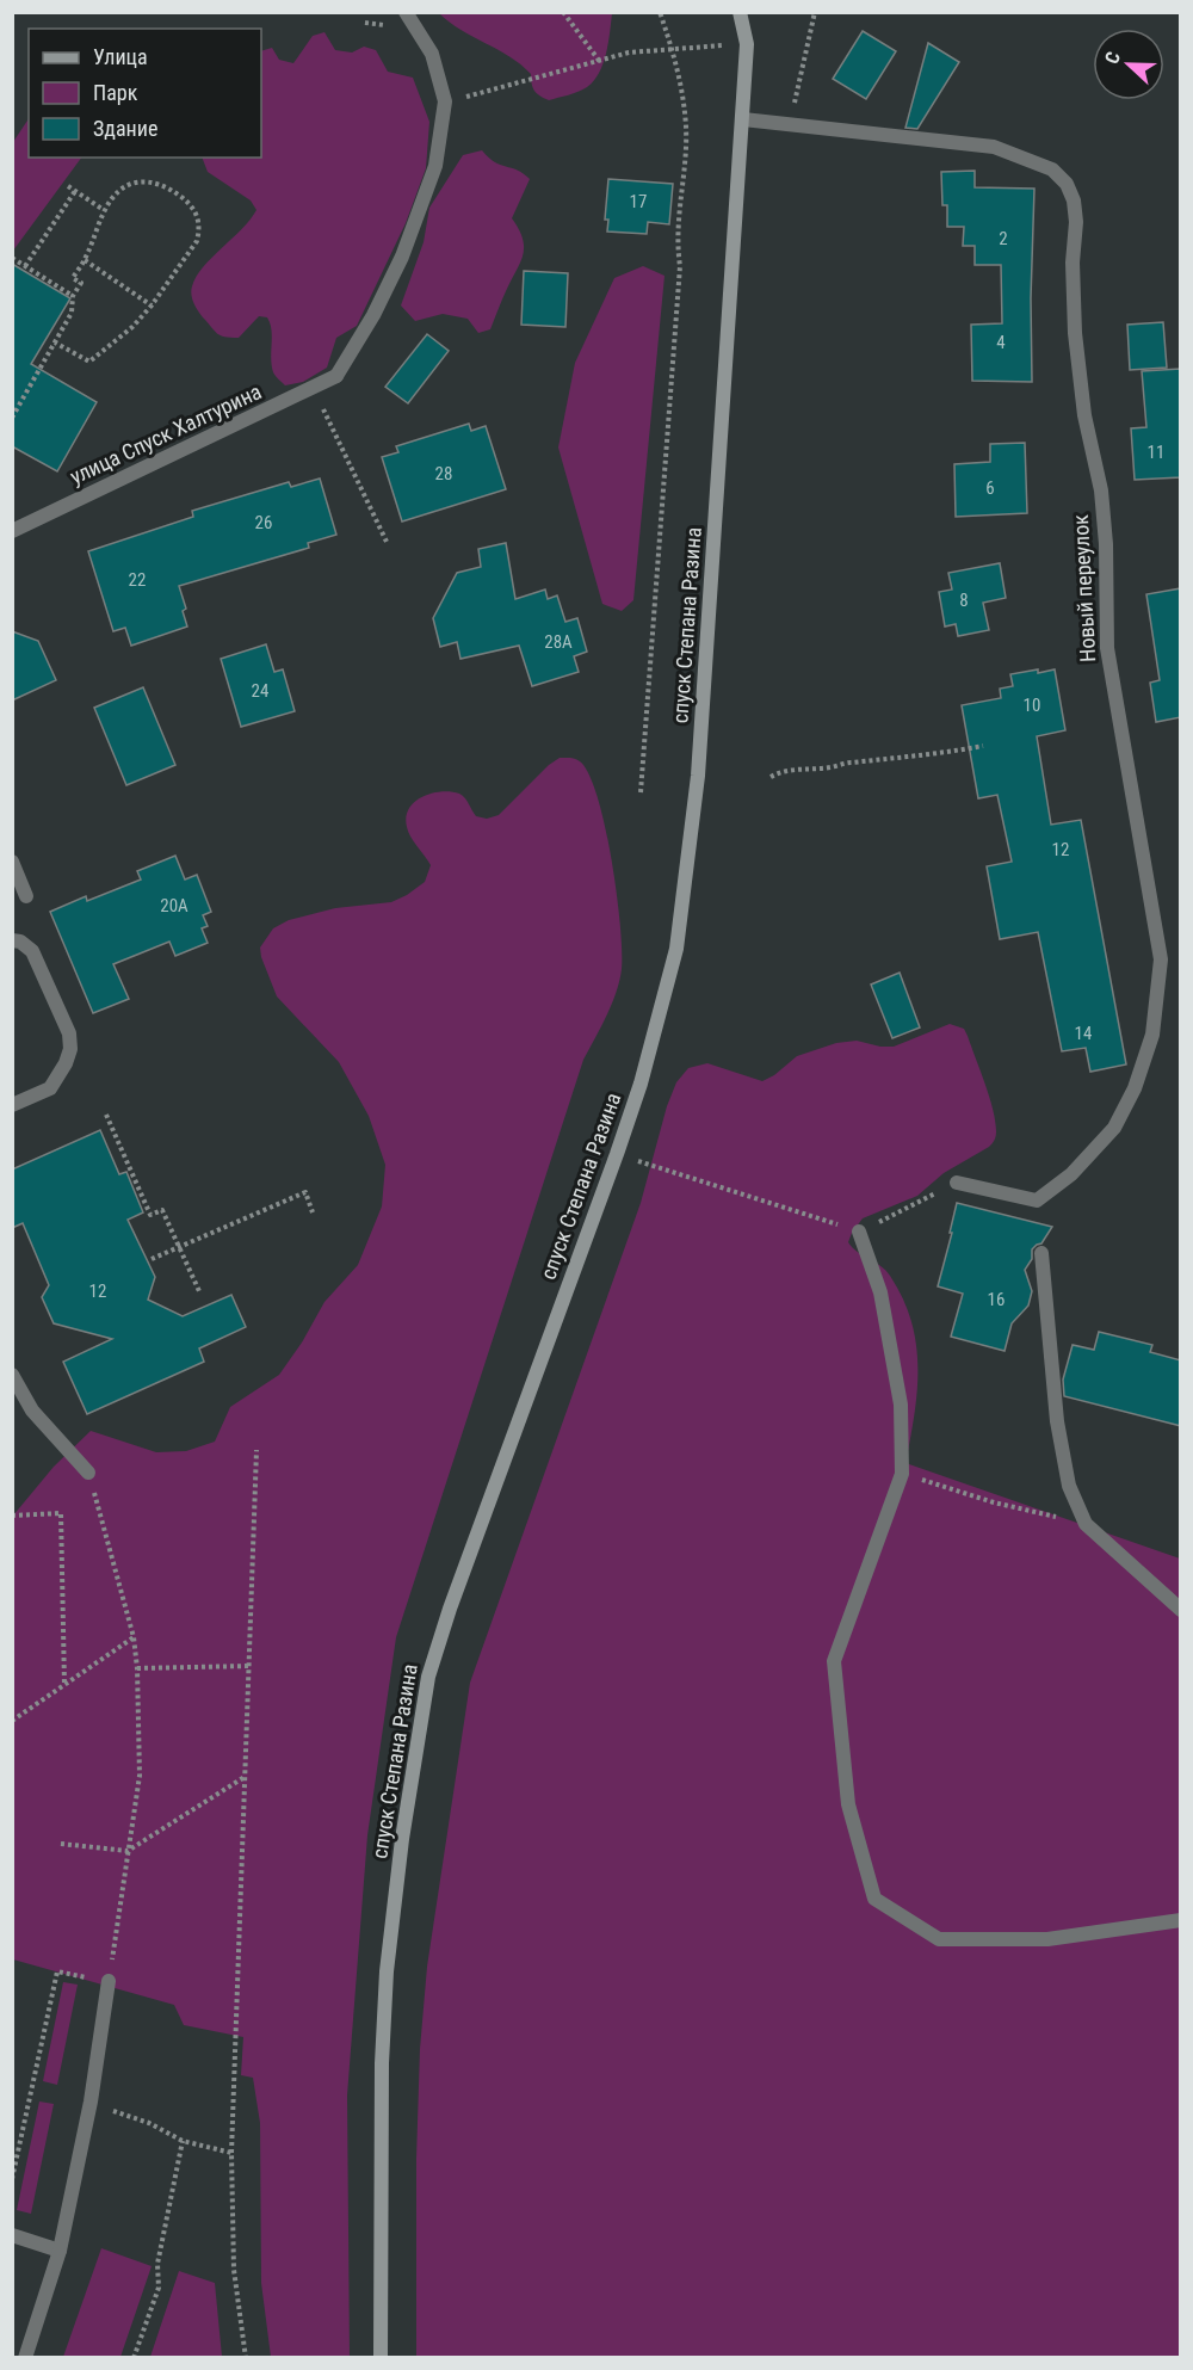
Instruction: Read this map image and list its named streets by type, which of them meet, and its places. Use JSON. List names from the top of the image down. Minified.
{"streets":{"main road":["спуск Степана Разина"],"street":["улица Спуск Халтурина","Новый переулок"]},"crossings":[["Новый переулок","спуск Степана Разина"]],"house_numbers":["17","2","4","11","28","6","26","22","8","28А","24","10","12","20А","14","12","16"],"legend":["Улица","Парк","Здание"],"north":"left"}
